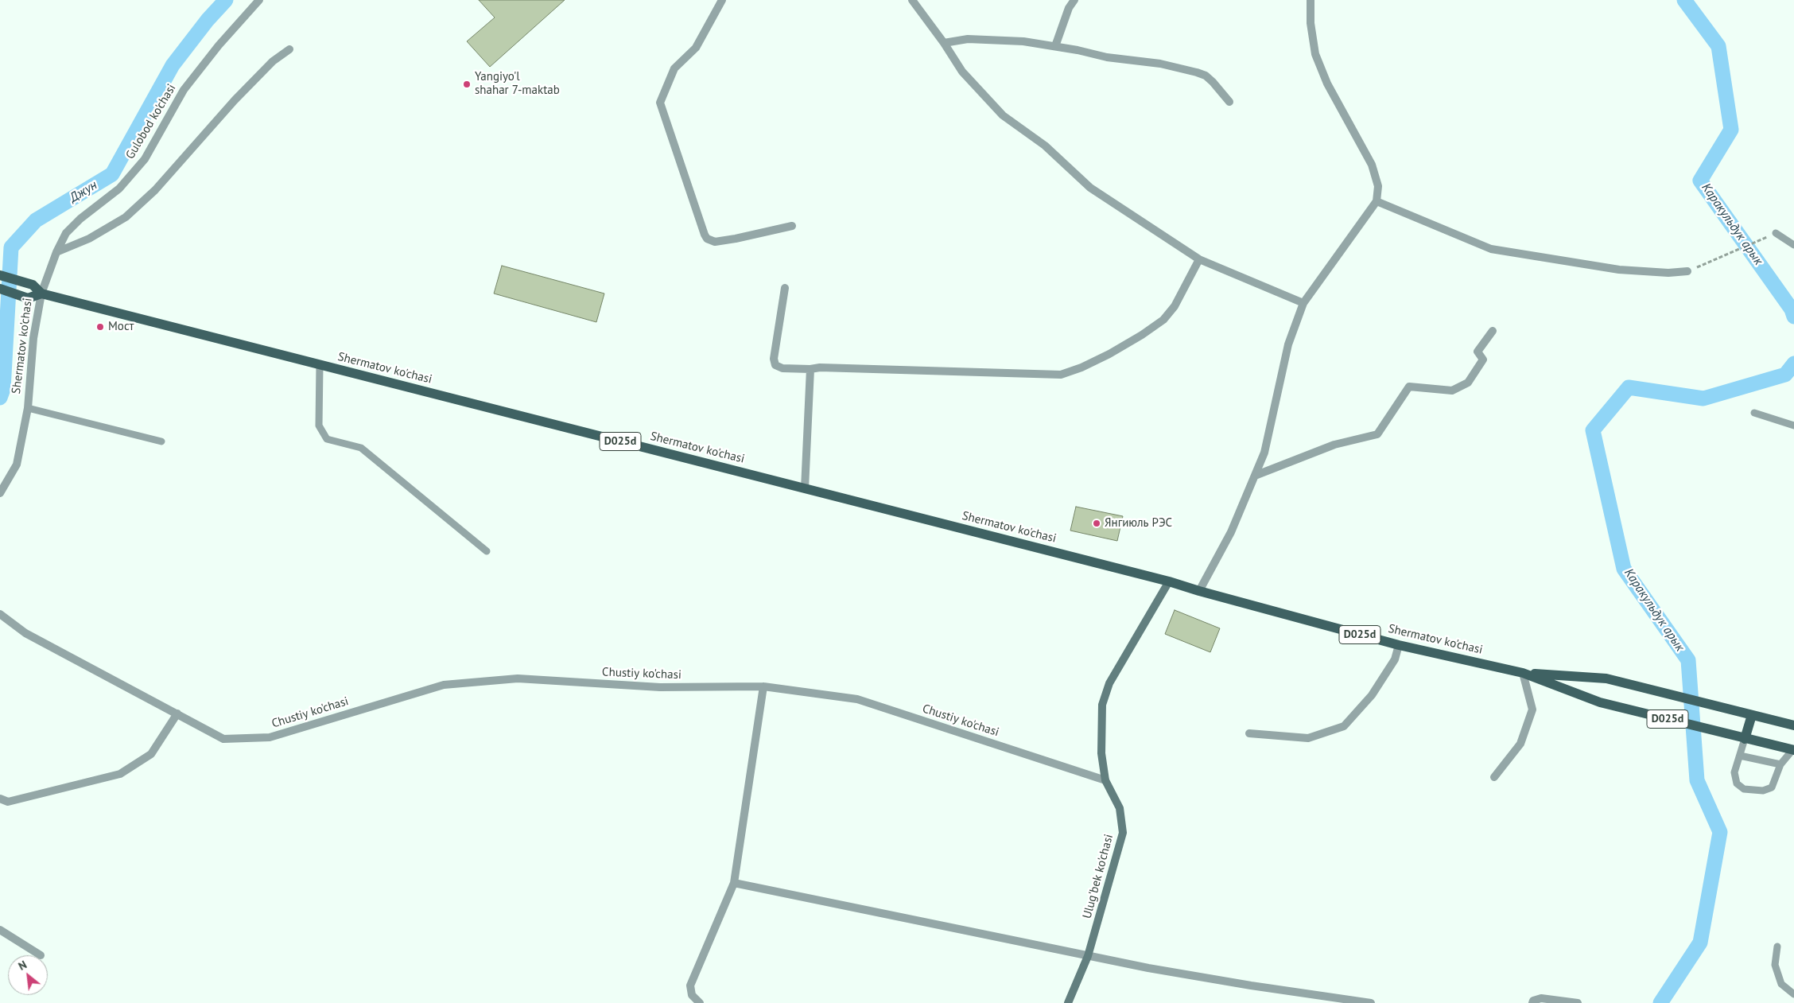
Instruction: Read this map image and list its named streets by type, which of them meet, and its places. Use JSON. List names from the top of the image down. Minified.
{"streets":{"main road":["Shermatov ko'chasi","D025d"],"street":["Gulobod ko'chasi","Chustiy ko'chasi","Ulug'bek ko'chasi"]},"crossings":[["Gulobod ko'chasi","Shermatov ko'chasi"],["Shermatov ko'chasi","D025d"],["Shermatov ko'chasi","Ulug'bek ko'chasi"],["Chustiy ko'chasi","Ulug'bek ko'chasi"]],"water":["Джун","Каракульдук арык"],"places":["Yangiyo'l shahar 7-maktab","Мост","Янгиюль РЭС"],"north":"top left"}
